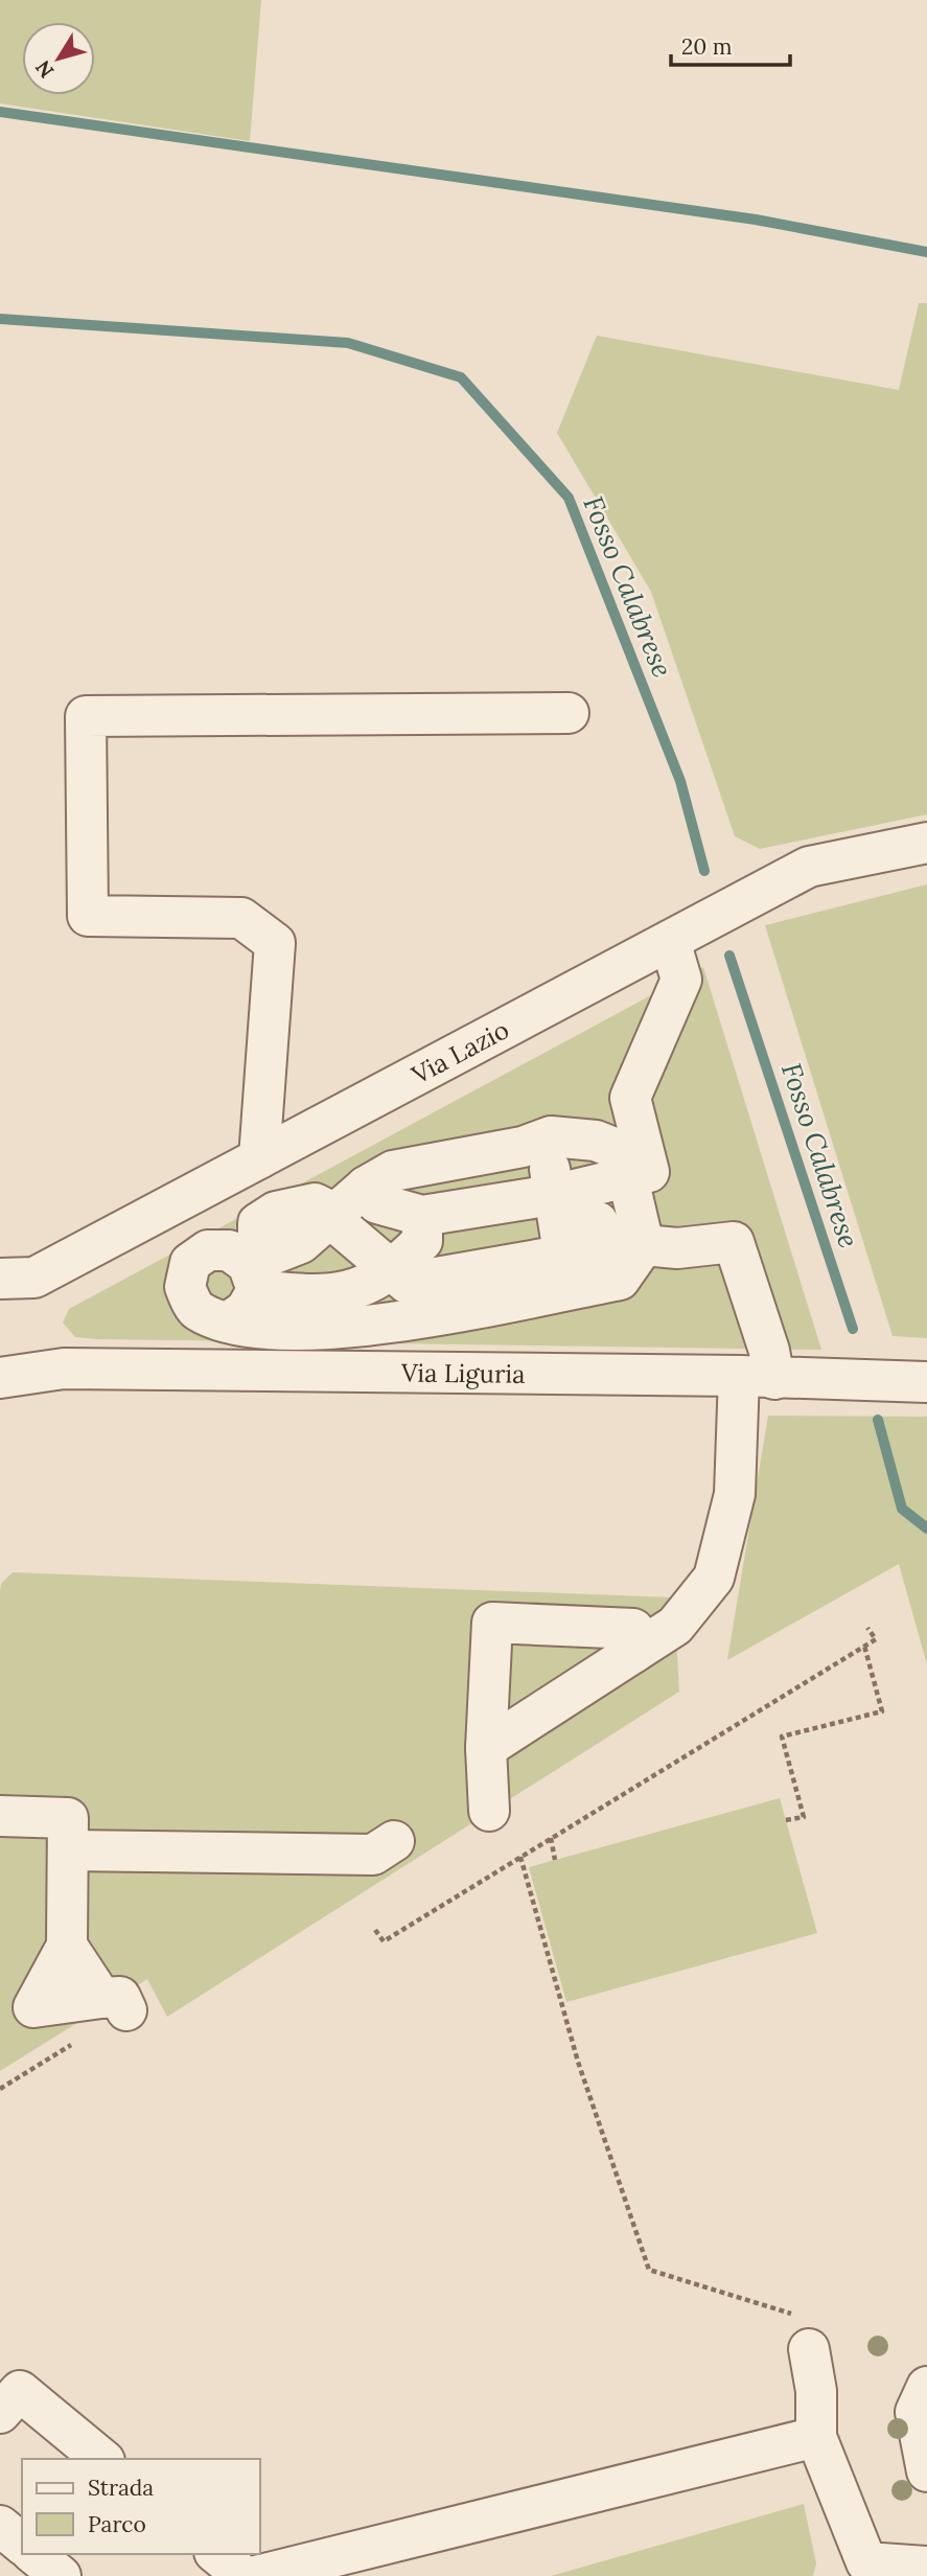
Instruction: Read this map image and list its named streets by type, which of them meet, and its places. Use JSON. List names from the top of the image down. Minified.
{"streets":{"street":["Via Lazio","Via Liguria"]},"water":["Fosso Calabrese"],"legend":["Strada","Parco"],"scale_bar":"20 m","north":"bottom left"}
